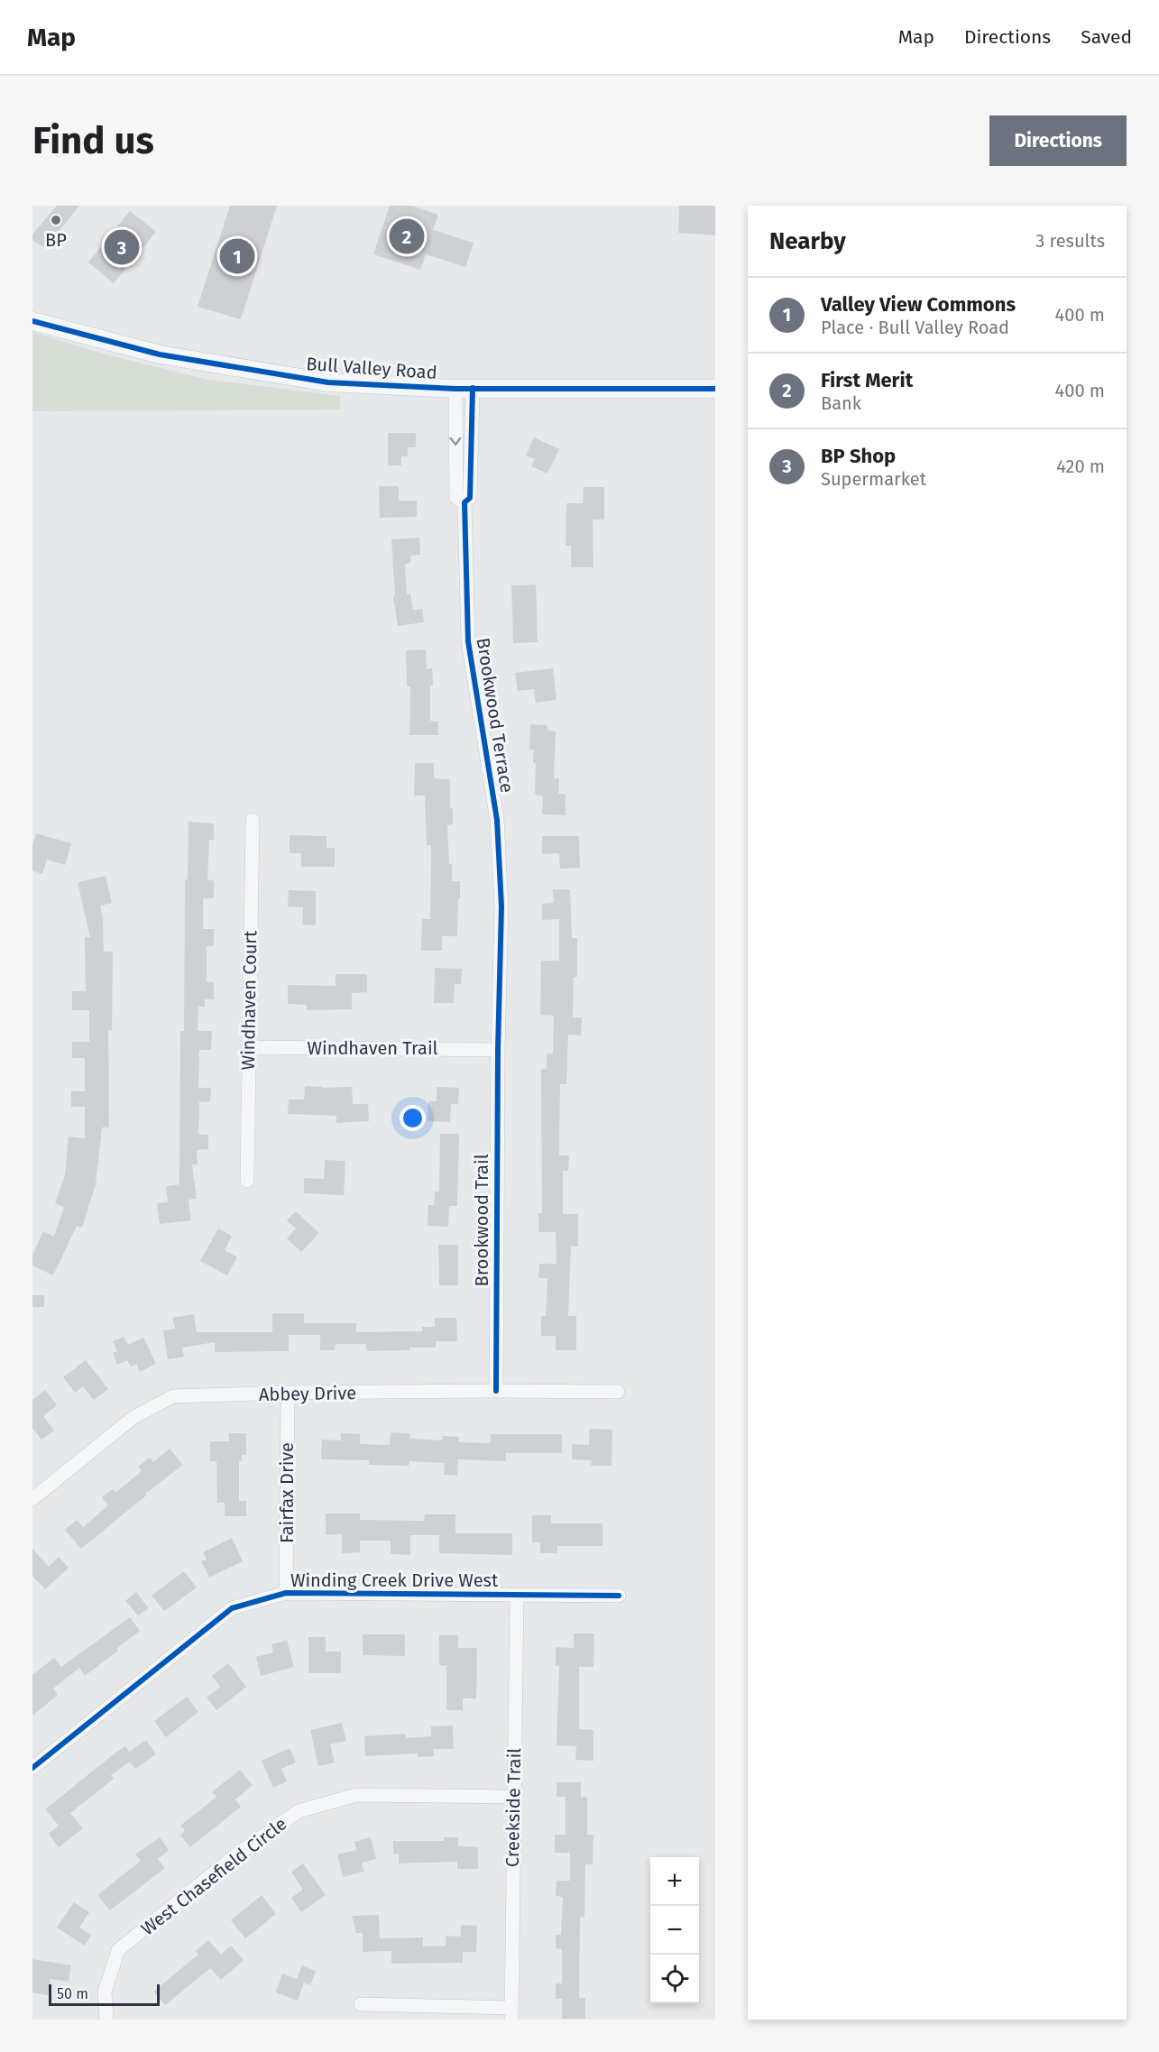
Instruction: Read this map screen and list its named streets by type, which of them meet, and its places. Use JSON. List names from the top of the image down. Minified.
{"streets":{"street":["Bull Valley Road","Brookwood Terrace","Windhaven Court","Windhaven Trail","Brookwood Trail","Abbey Drive","Fairfax Drive","Winding Creek Drive West","Creekside Trail","West Chasefield Circle"]},"crossings":[["Bull Valley Road","Brookwood Terrace"],["Brookwood Terrace","Windhaven Trail"],["Brookwood Terrace","Brookwood Trail"],["Windhaven Court","Windhaven Trail"],["Windhaven Trail","Brookwood Trail"],["Brookwood Trail","Abbey Drive"],["Abbey Drive","Fairfax Drive"],["Fairfax Drive","Winding Creek Drive West"],["Winding Creek Drive West","Creekside Trail"],["Creekside Trail","West Chasefield Circle"]],"places":["BP"],"scale_bar":"50 m","page":{"header":"Map","nav":["Map","Directions","Saved"],"buttons":"Directions","title":"Find us","heading":["Nearby","3 results"],"pins":["2","3","1"],"list":[{"mark":"1","name":"Valley View Commons","note":"Place · Bull Valley Road","value":"400 m"},{"mark":"2","name":"First Merit","note":"Bank","value":"400 m"},{"mark":"3","name":"BP Shop","note":"Supermarket","value":"420 m"}],"map_buttons":["+","−"],"scale":"50 m"}}
